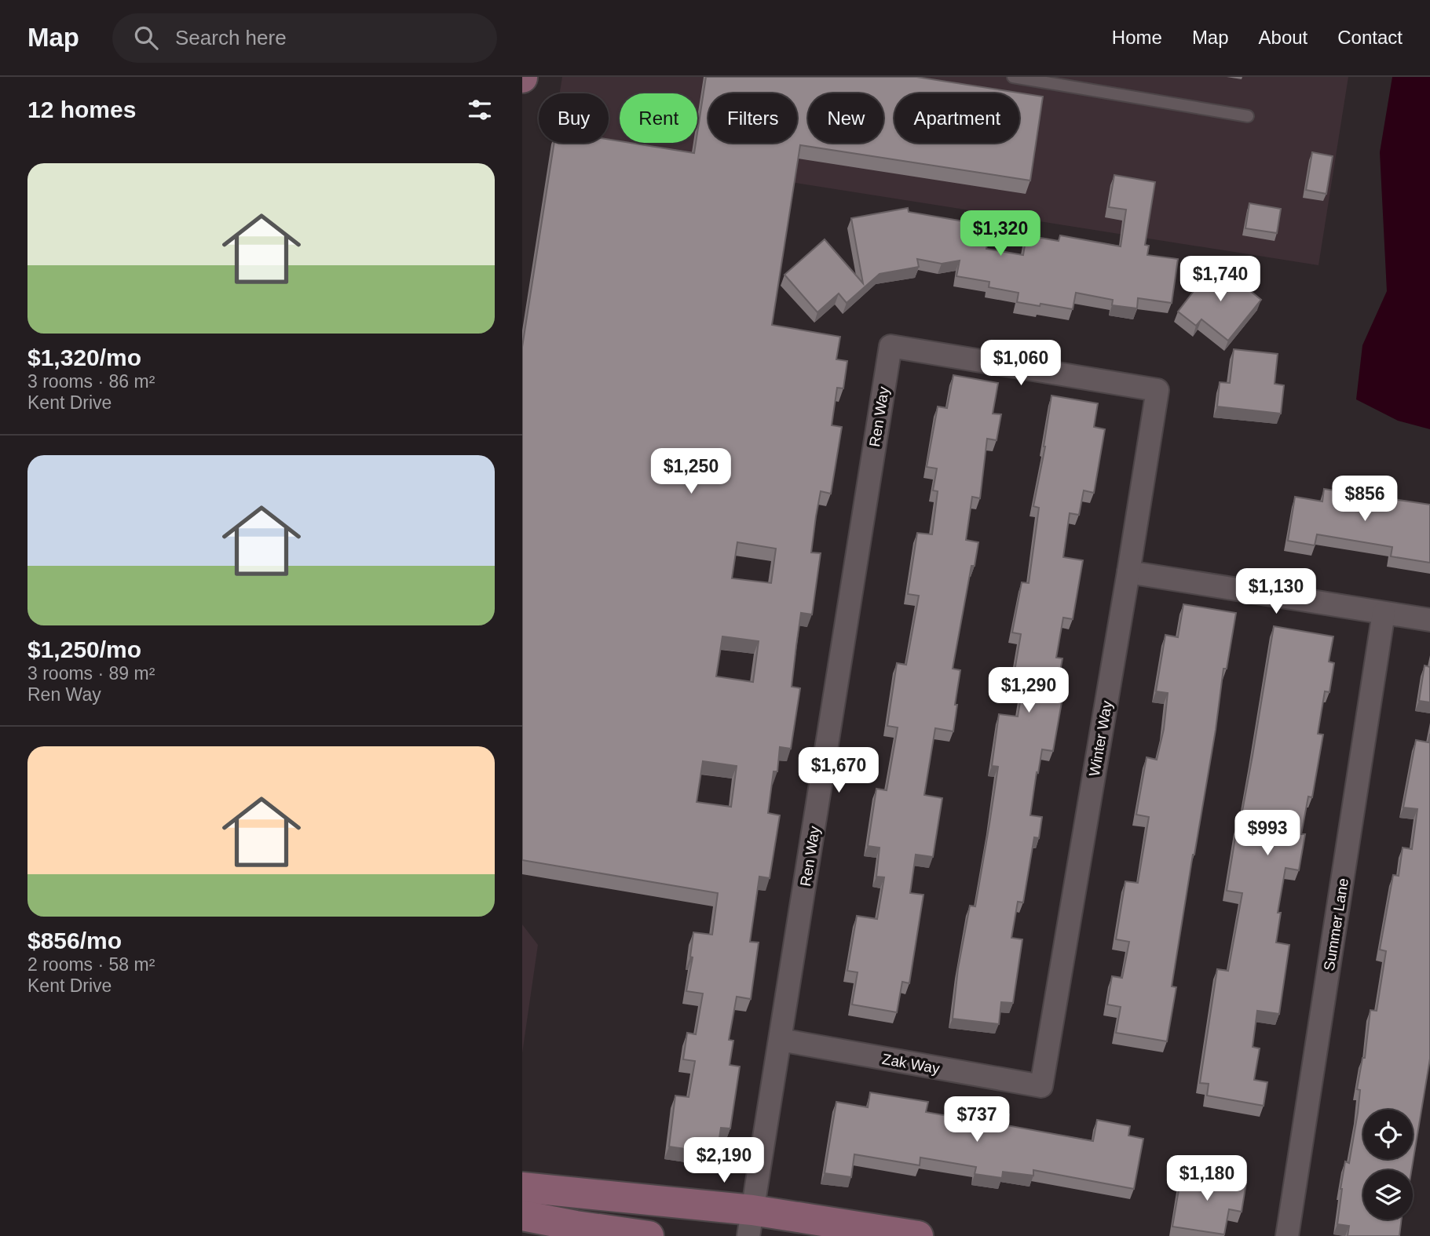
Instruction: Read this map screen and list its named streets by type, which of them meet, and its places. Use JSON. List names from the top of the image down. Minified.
{"streets":{"street":["Ren Way","Winter Way","Summer Lane","Zak Way"]},"crossings":[["Ren Way","Winter Way"],["Ren Way","Zak Way"],["Winter Way","Zak Way"]],"page":{"header":"Map","search":"Search here","nav":["Home","Map","About","Contact"],"heading":"12 homes","chip":["Buy","Rent","Filters","New","Apartment"],"list":[{"name":"$1,320/mo","note":"3 rooms · 86 m² · Kent Drive"},{"name":"$1,250/mo","note":"3 rooms · 89 m² · Ren Way"},{"name":"$856/mo","note":"2 rooms · 58 m² · Kent Drive"}],"price":["$1,320","$1,740","$1,060","$1,250","$856","$1,130","$1,290","$1,670","$993","$737","$2,190","$1,180"]}}
